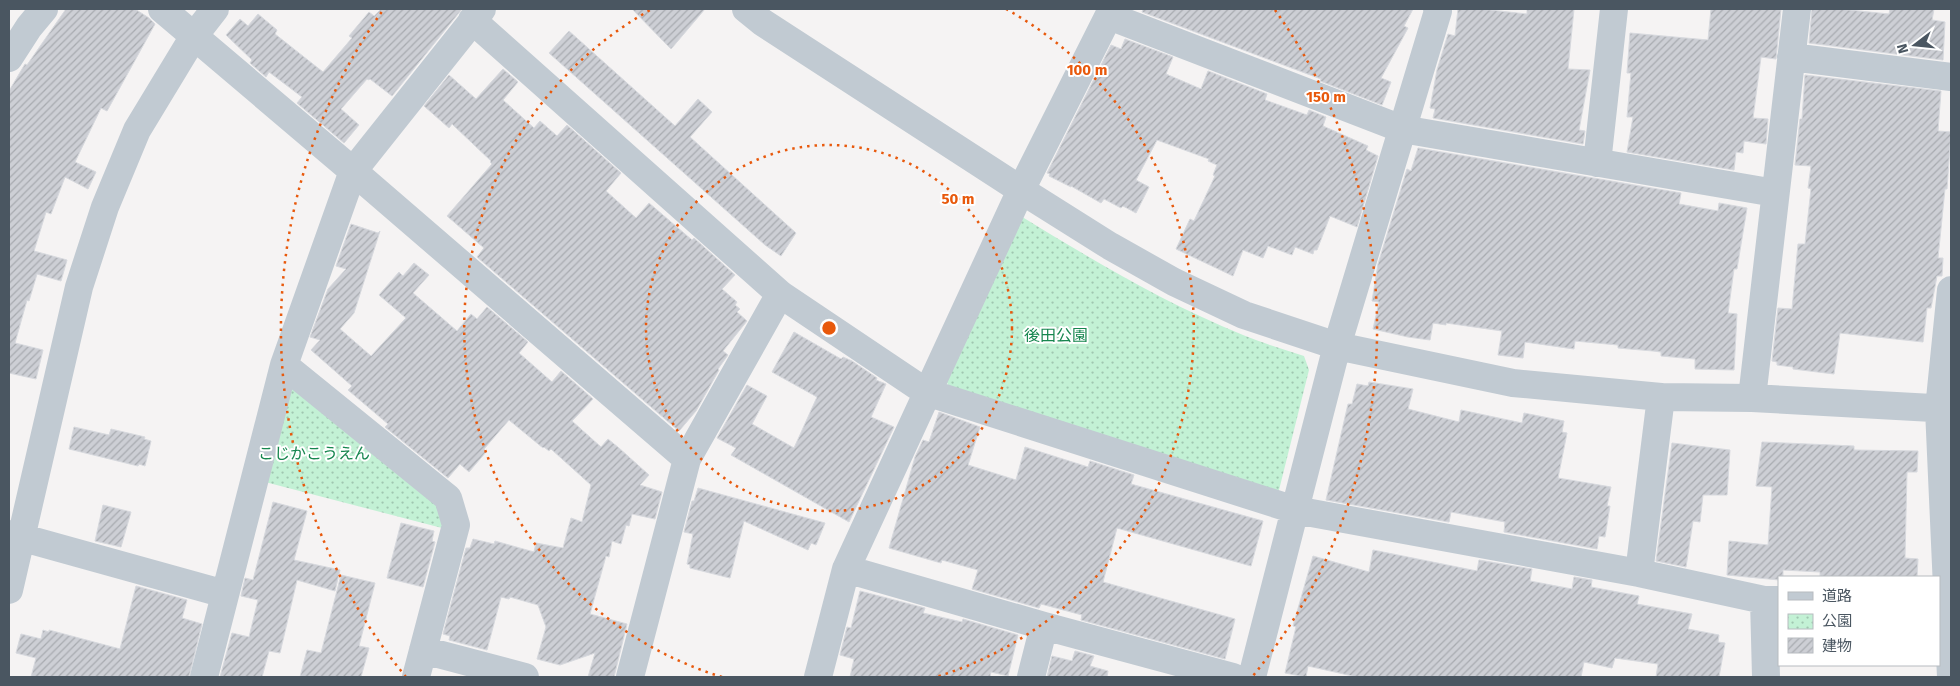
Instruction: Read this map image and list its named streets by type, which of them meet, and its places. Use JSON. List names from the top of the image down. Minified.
{"parks":["後田公園","こじかこうえん"],"legend":["道路","公園","建物"],"north":"left","rings":["100 m","150 m","50 m"]}
